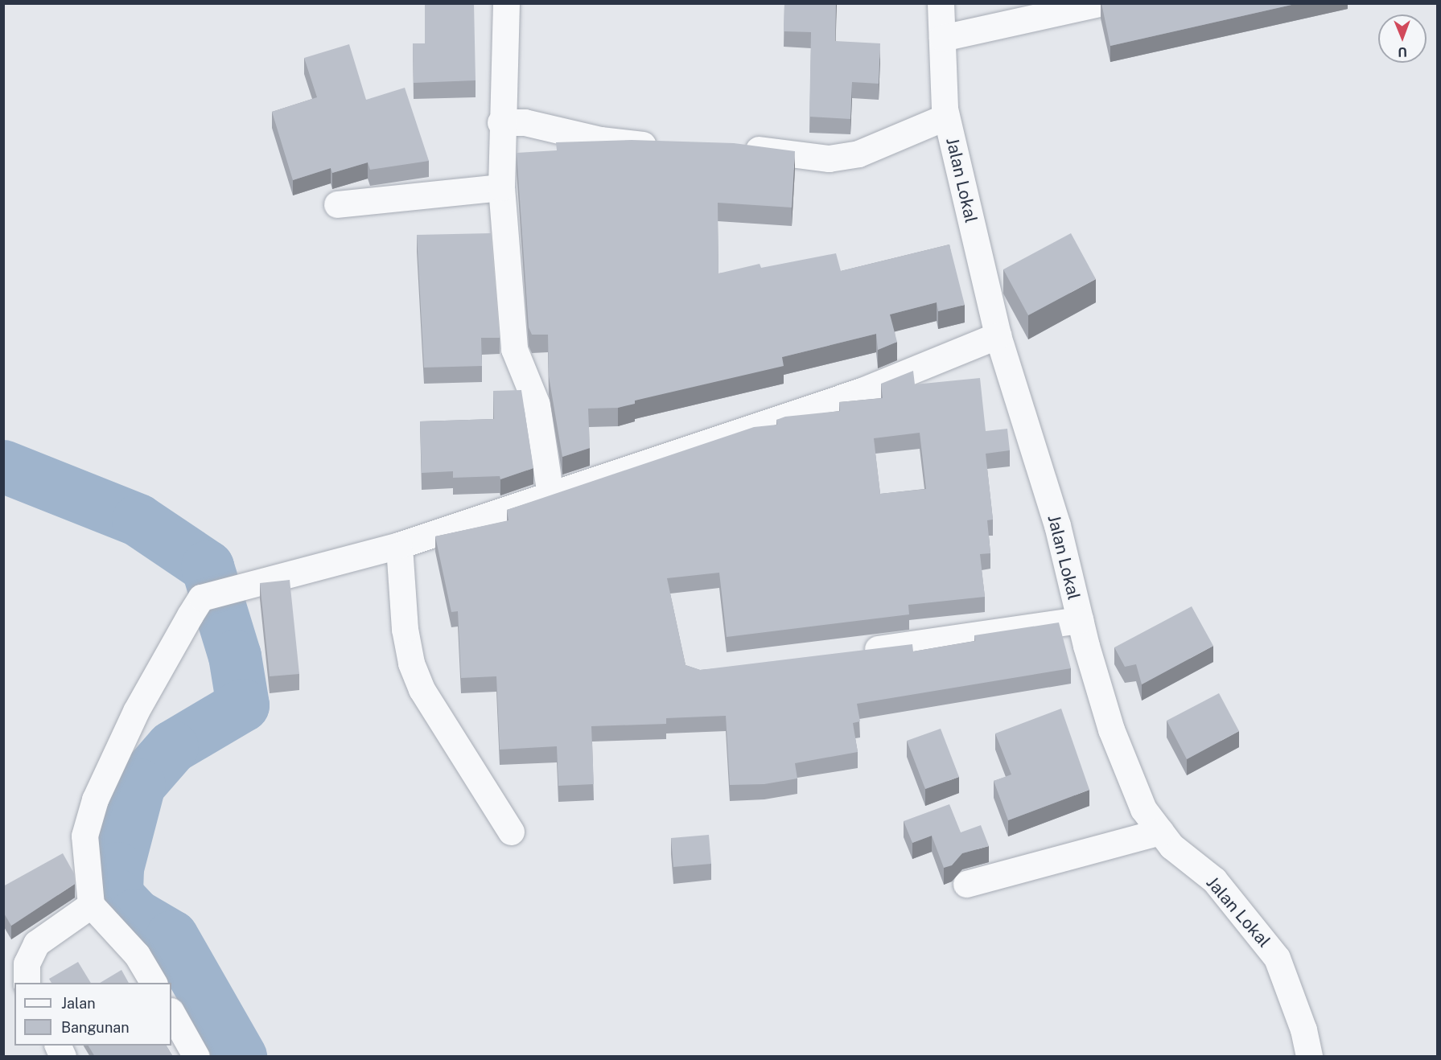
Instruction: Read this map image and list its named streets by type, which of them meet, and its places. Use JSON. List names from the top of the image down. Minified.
{"streets":{"street":["Jalan Lokal"]},"legend":["Jalan","Bangunan"],"north":"bottom"}
